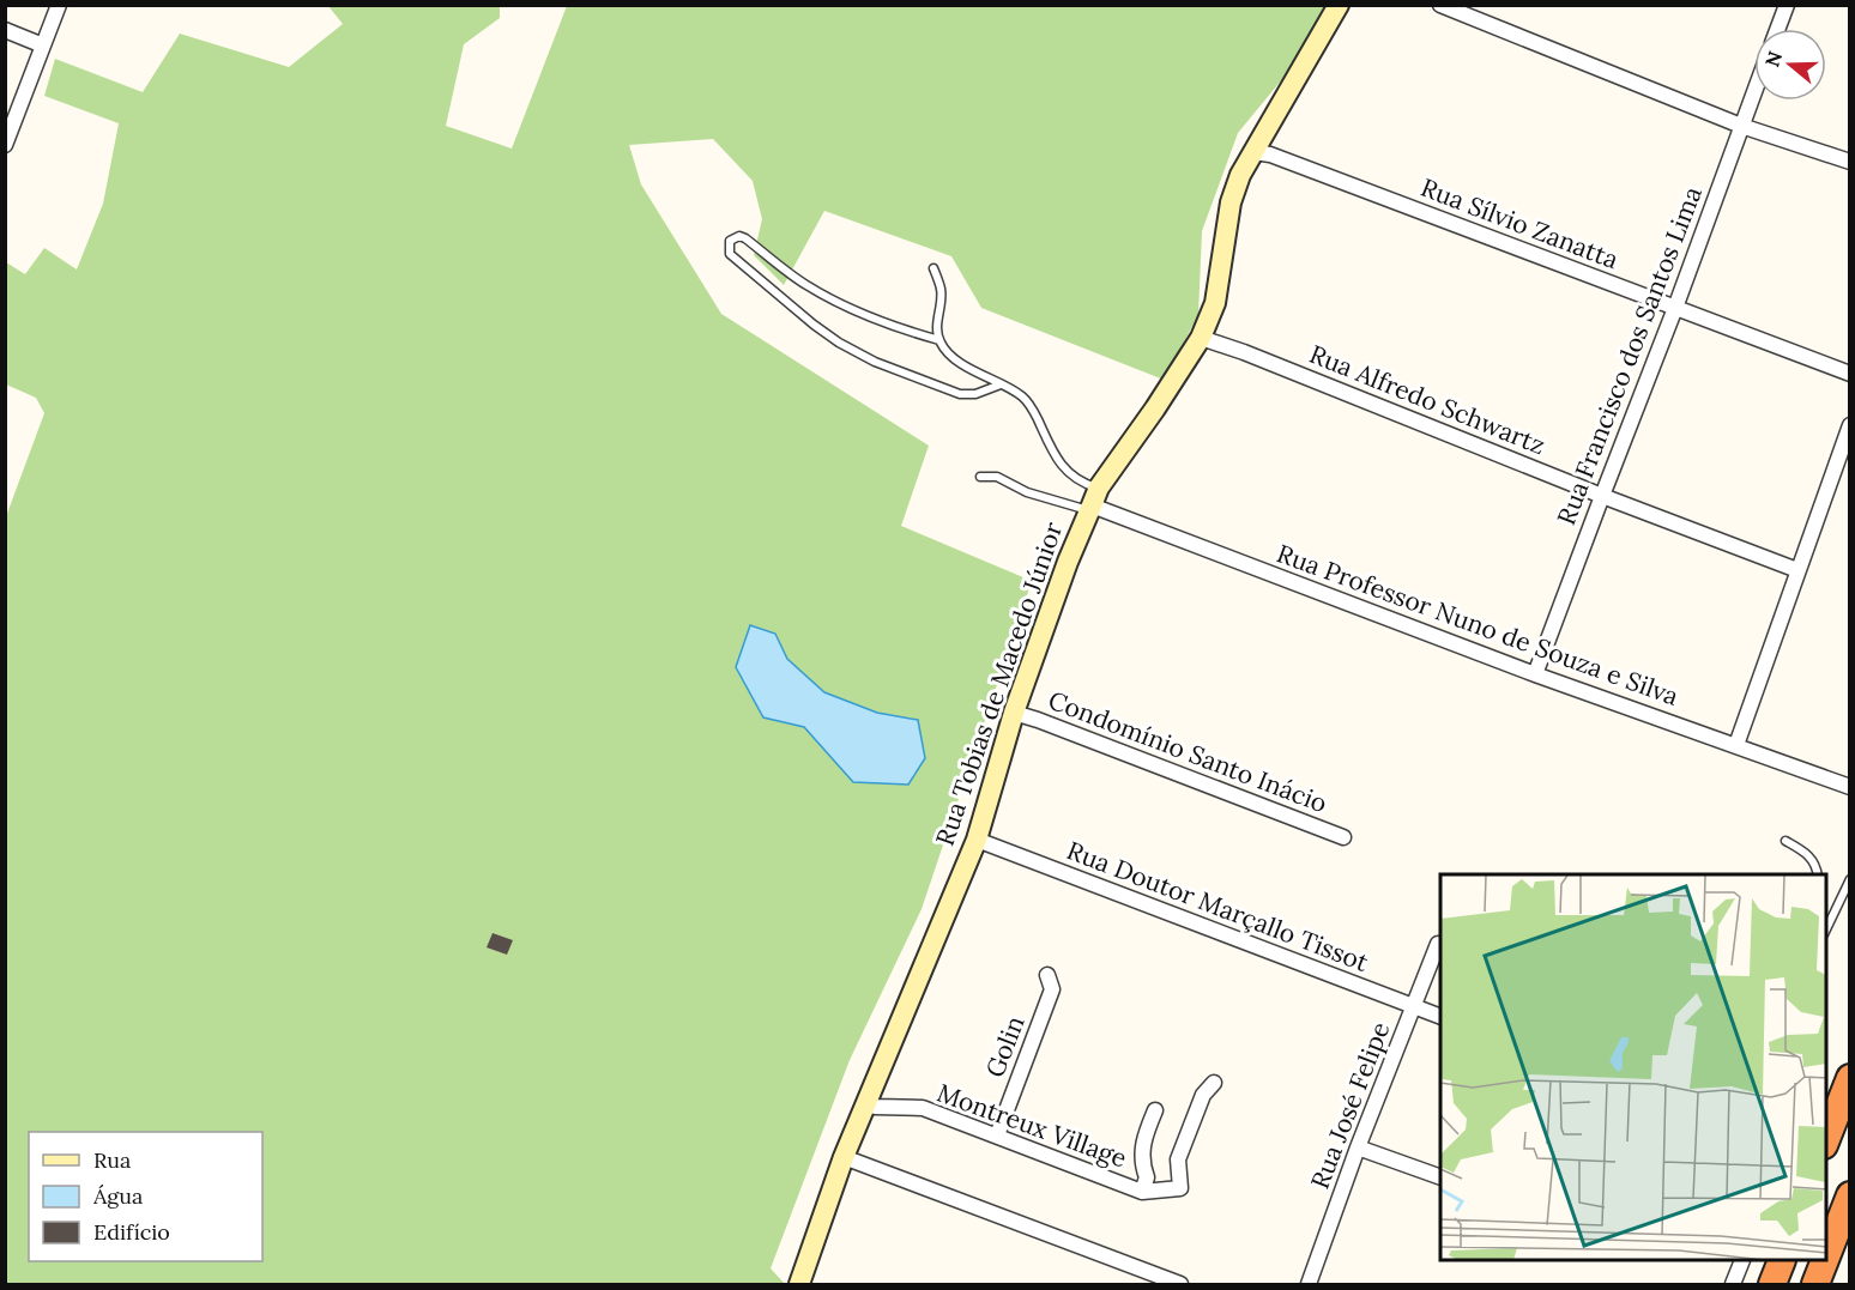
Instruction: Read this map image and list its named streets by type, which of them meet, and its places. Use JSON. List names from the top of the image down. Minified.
{"streets":{"street":["Rua Sílvio Zanatta","Rua Francisco dos Santos Lima","Rua Alfredo Schwartz","Rua Professor Nuno de Souza e Silva","Rua Tobias de Macedo Júnior","Condomínio Santo Inácio","Rua Doutor Marçallo Tissot","Golin","Rua José Felipe","Montreux Village"]},"crossings":[["Rua Sílvio Zanatta","Rua Francisco dos Santos Lima"],["Rua Sílvio Zanatta","Rua Tobias de Macedo Júnior"],["Rua Francisco dos Santos Lima","Rua Alfredo Schwartz"],["Rua Francisco dos Santos Lima","Rua Professor Nuno de Souza e Silva"],["Rua Alfredo Schwartz","Rua Tobias de Macedo Júnior"],["Rua Professor Nuno de Souza e Silva","Rua Tobias de Macedo Júnior"],["Rua Tobias de Macedo Júnior","Condomínio Santo Inácio"],["Rua Tobias de Macedo Júnior","Rua Doutor Marçallo Tissot"],["Rua Tobias de Macedo Júnior","Montreux Village"],["Rua Doutor Marçallo Tissot","Rua José Felipe"],["Golin","Montreux Village"]],"legend":["Rua","Água","Edifício"],"north":"left"}
